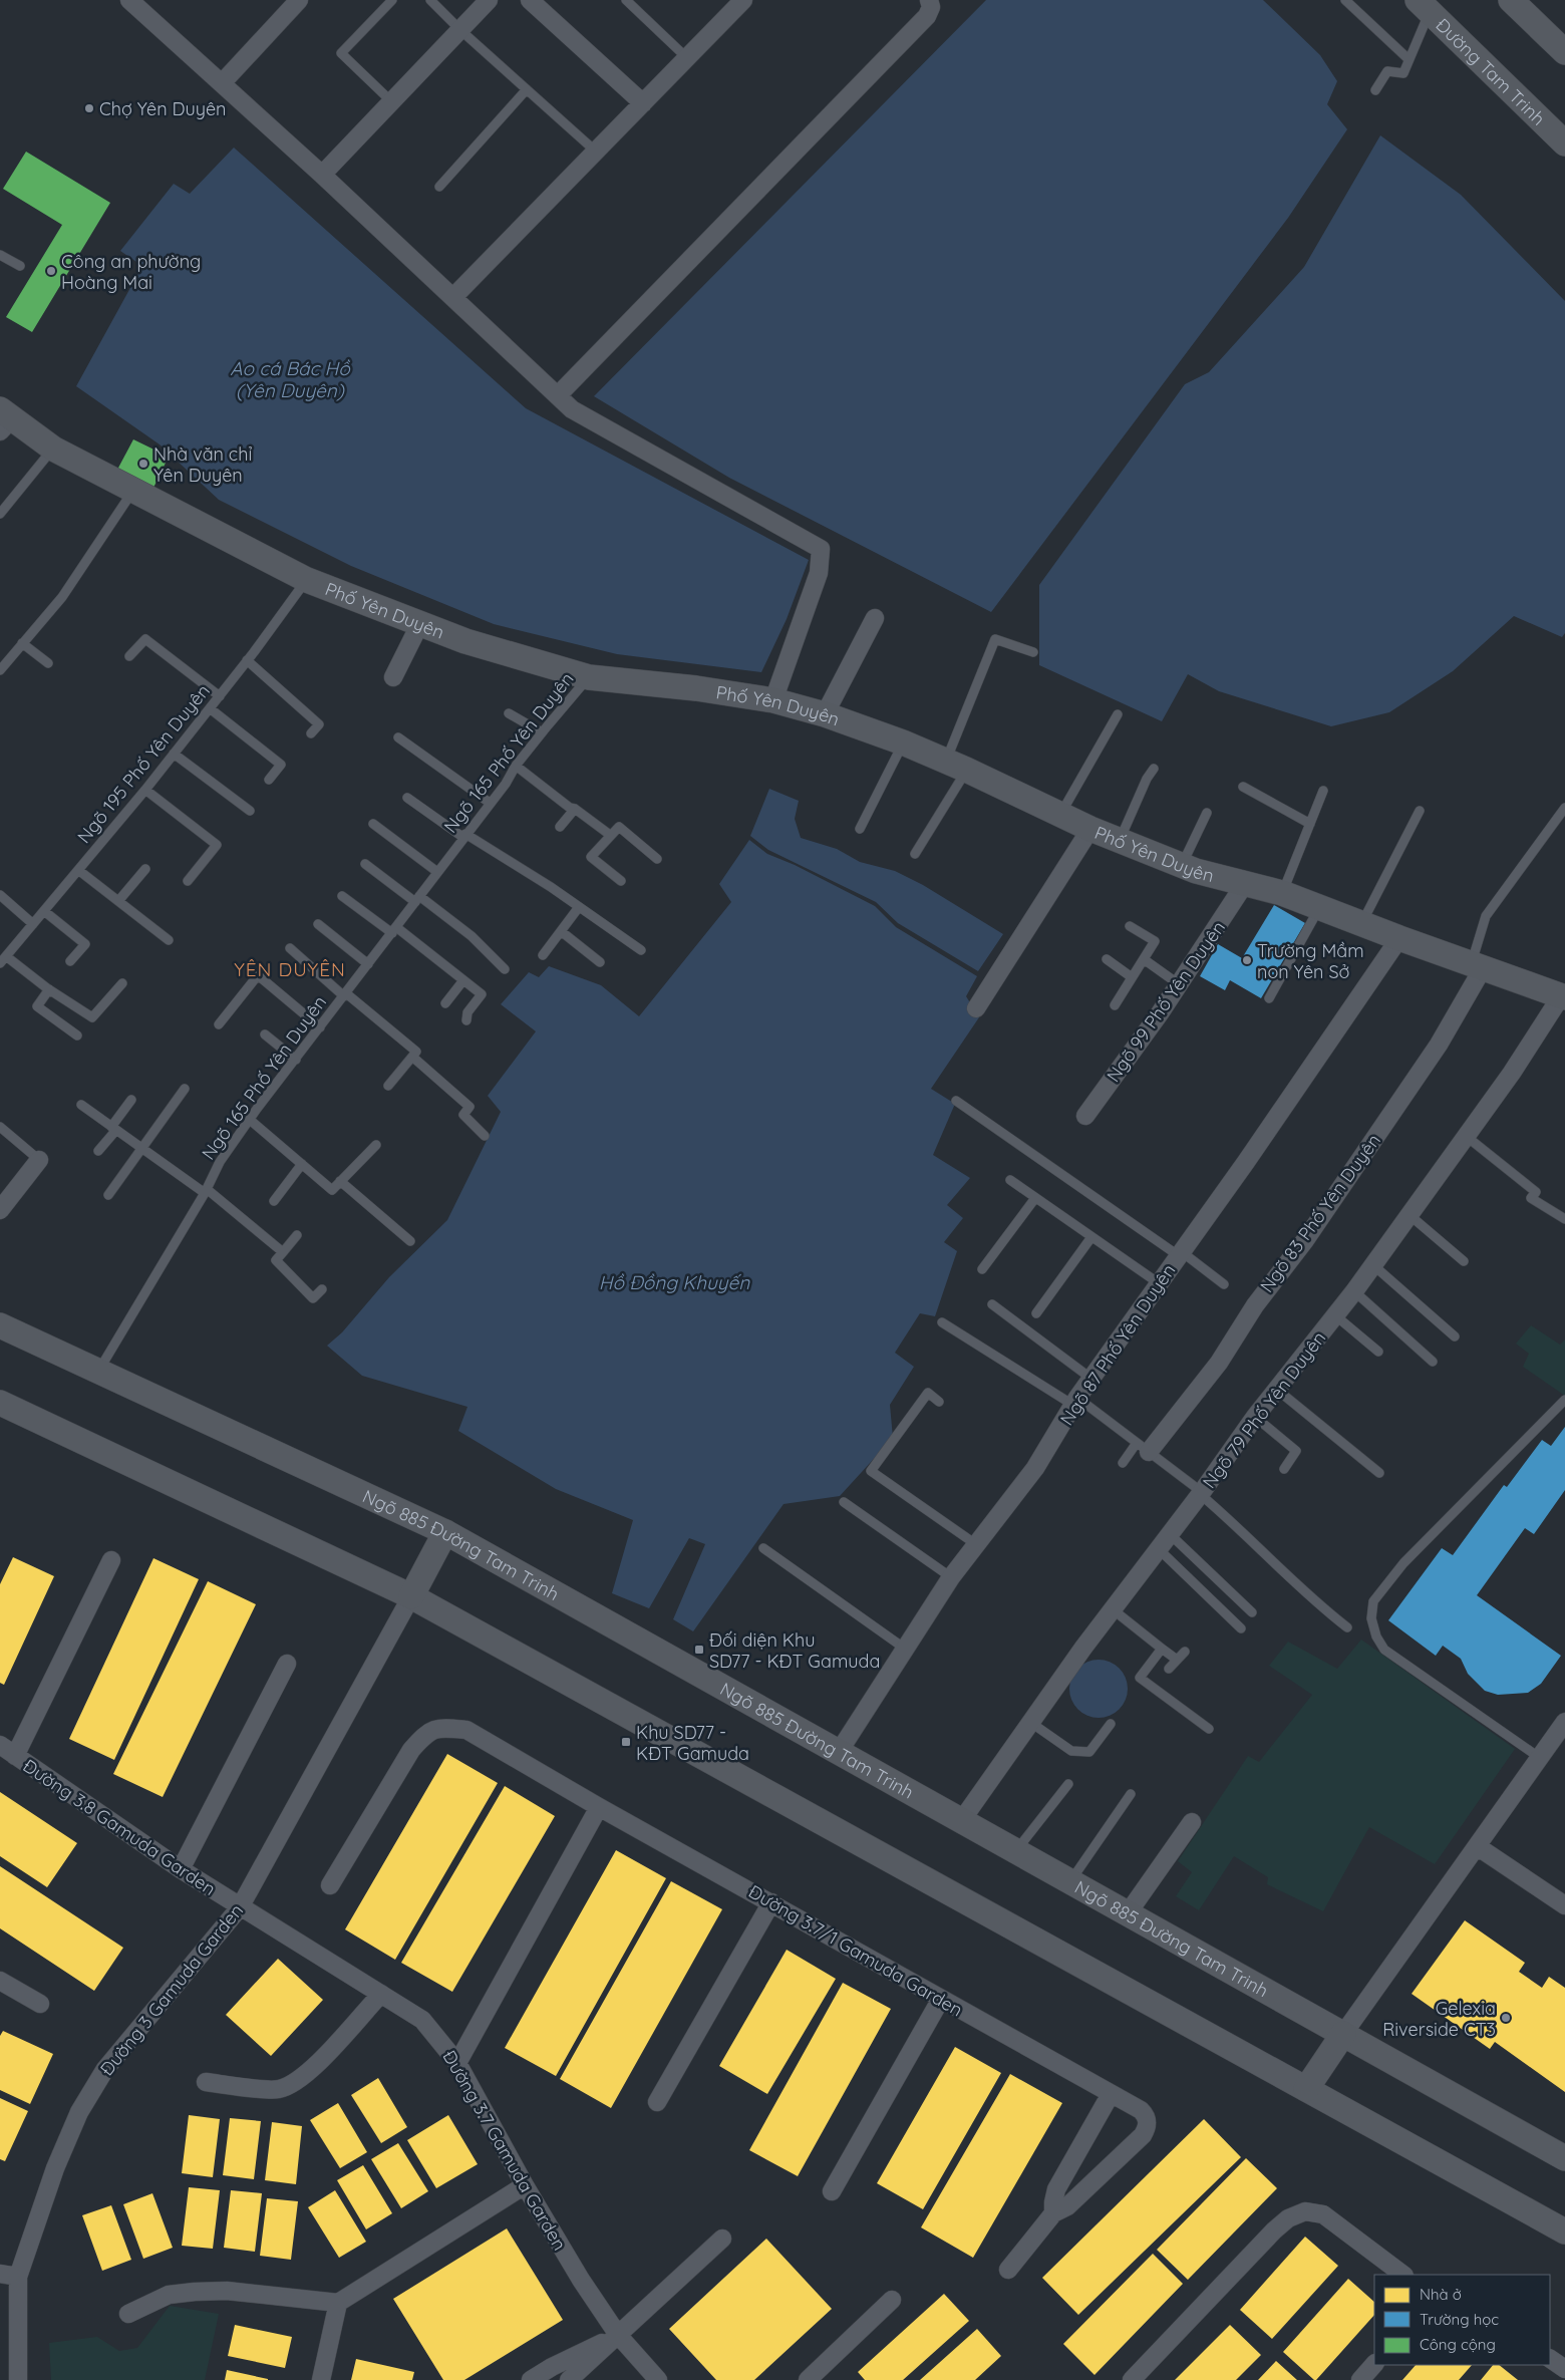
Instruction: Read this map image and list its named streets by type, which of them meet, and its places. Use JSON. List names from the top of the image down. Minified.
{"streets":{"street":["Đường Tam Trinh","Phố Yên Duyên","Ngõ 99 Phố Yên Duyên","Ngõ 83 Phố Yên Duyên","Ngõ 87 Phố Yên Duyên","Ngõ 79 Phố Yên Duyên","Ngõ 885 Đường Tam Trinh","Đường 3.8 Gamuda Garden","Đường 3.7/1 Gamuda Garden","Đường 3 Gamuda Garden","Đường 3.7 Gamuda Garden"],"lane":["Ngõ 165 Phố Yên Duyên","Ngõ 195 Phố Yên Duyên"]},"crossings":[["Phố Yên Duyên","Ngõ 165 Phố Yên Duyên"],["Phố Yên Duyên","Ngõ 195 Phố Yên Duyên"],["Phố Yên Duyên","Ngõ 99 Phố Yên Duyên"],["Phố Yên Duyên","Ngõ 83 Phố Yên Duyên"],["Phố Yên Duyên","Ngõ 87 Phố Yên Duyên"],["Phố Yên Duyên","Ngõ 79 Phố Yên Duyên"],["Ngõ 165 Phố Yên Duyên","Ngõ 885 Đường Tam Trinh"],["Ngõ 87 Phố Yên Duyên","Ngõ 885 Đường Tam Trinh"],["Ngõ 79 Phố Yên Duyên","Ngõ 885 Đường Tam Trinh"],["Đường 3.8 Gamuda Garden","Đường 3 Gamuda Garden"],["Đường 3.8 Gamuda Garden","Đường 3.7 Gamuda Garden"],["Đường 3 Gamuda Garden","Đường 3.7 Gamuda Garden"]],"districts":["YÊN DUYÊN"],"water":["Ao cá Bác Hồ (Yên Duyên)","Hồ Đồng Khuyến"],"places":{"other":["Chợ Yên Duyên","Công an phường Hoàng Mai","Nhà văn chỉ Yên Duyên","Trường Mầm non Yên Sở","Gelexia Riverside CT3"],"transit":["Đối diện Khu SD77 - KĐT Gamuda","Khu SD77 - KĐT Gamuda"]},"legend":["Nhà ở","Trường học","Công cộng"]}
